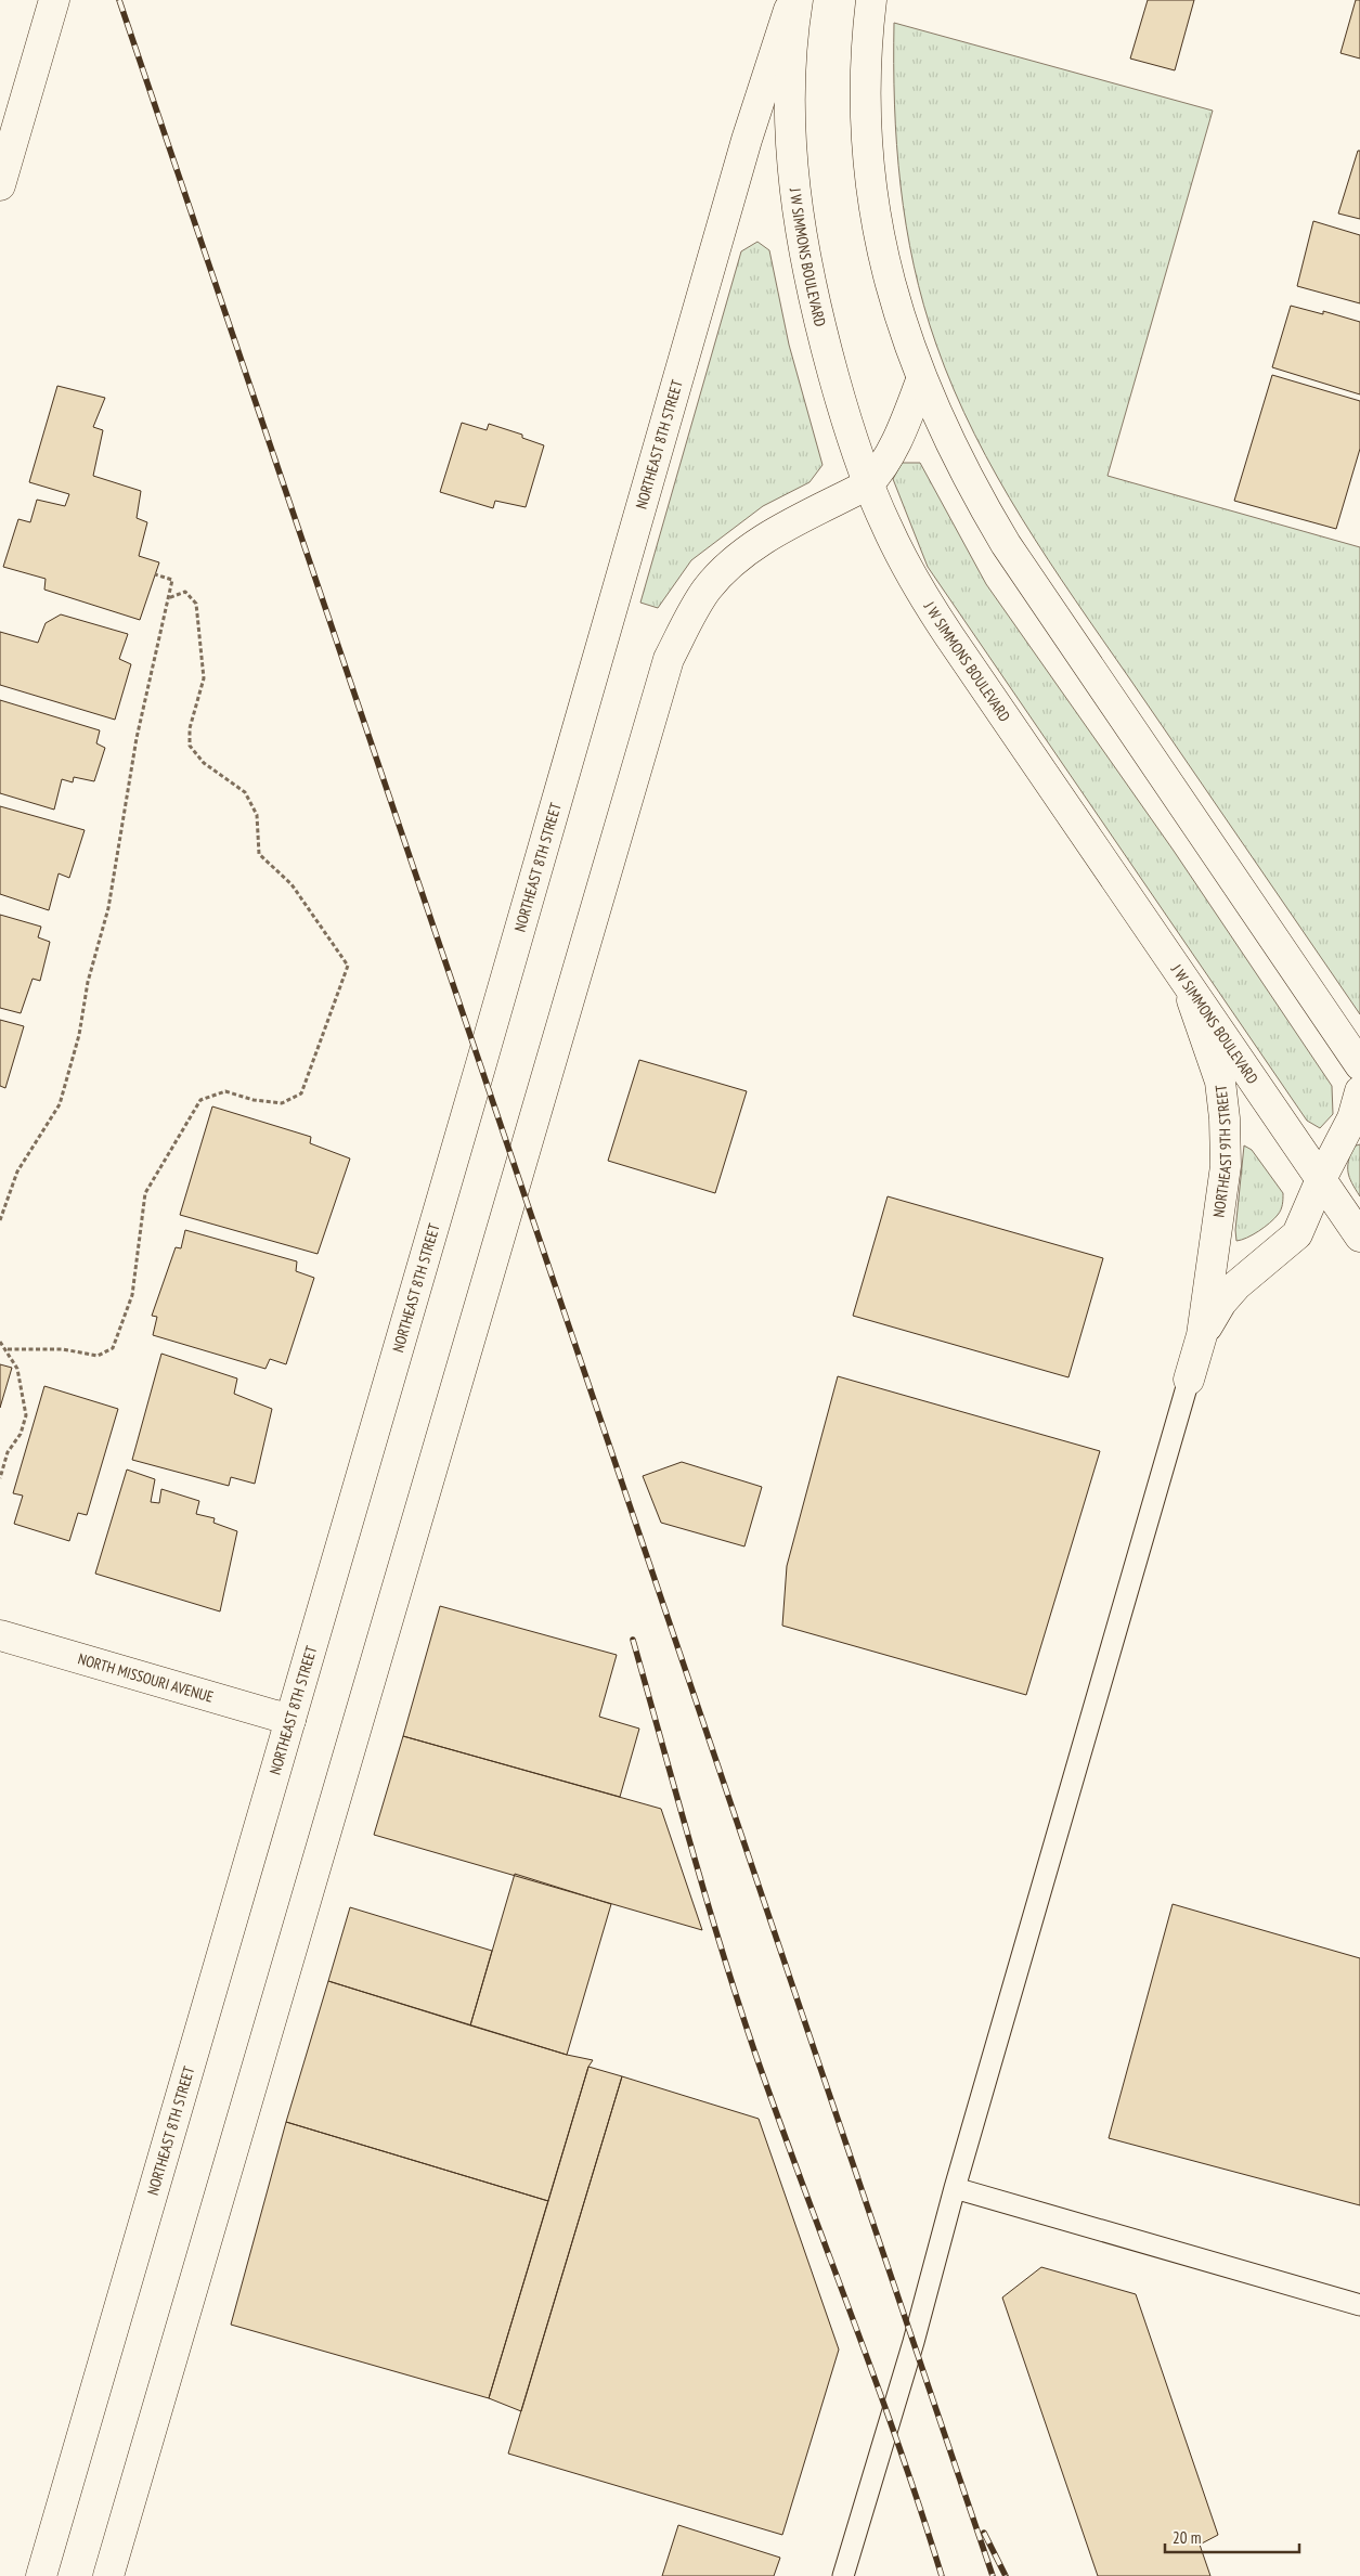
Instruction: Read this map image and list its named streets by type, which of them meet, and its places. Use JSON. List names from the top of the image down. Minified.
{"streets":{"street":["J W SIMMONS BOULEVARD","NORTHEAST 8TH STREET","NORTHEAST 9TH STREET","NORTH MISSOURI AVENUE"]},"crossings":[["J W SIMMONS BOULEVARD","NORTHEAST 9TH STREET"],["NORTHEAST 8TH STREET","NORTH MISSOURI AVENUE"]],"scale_bar":"20 m"}
